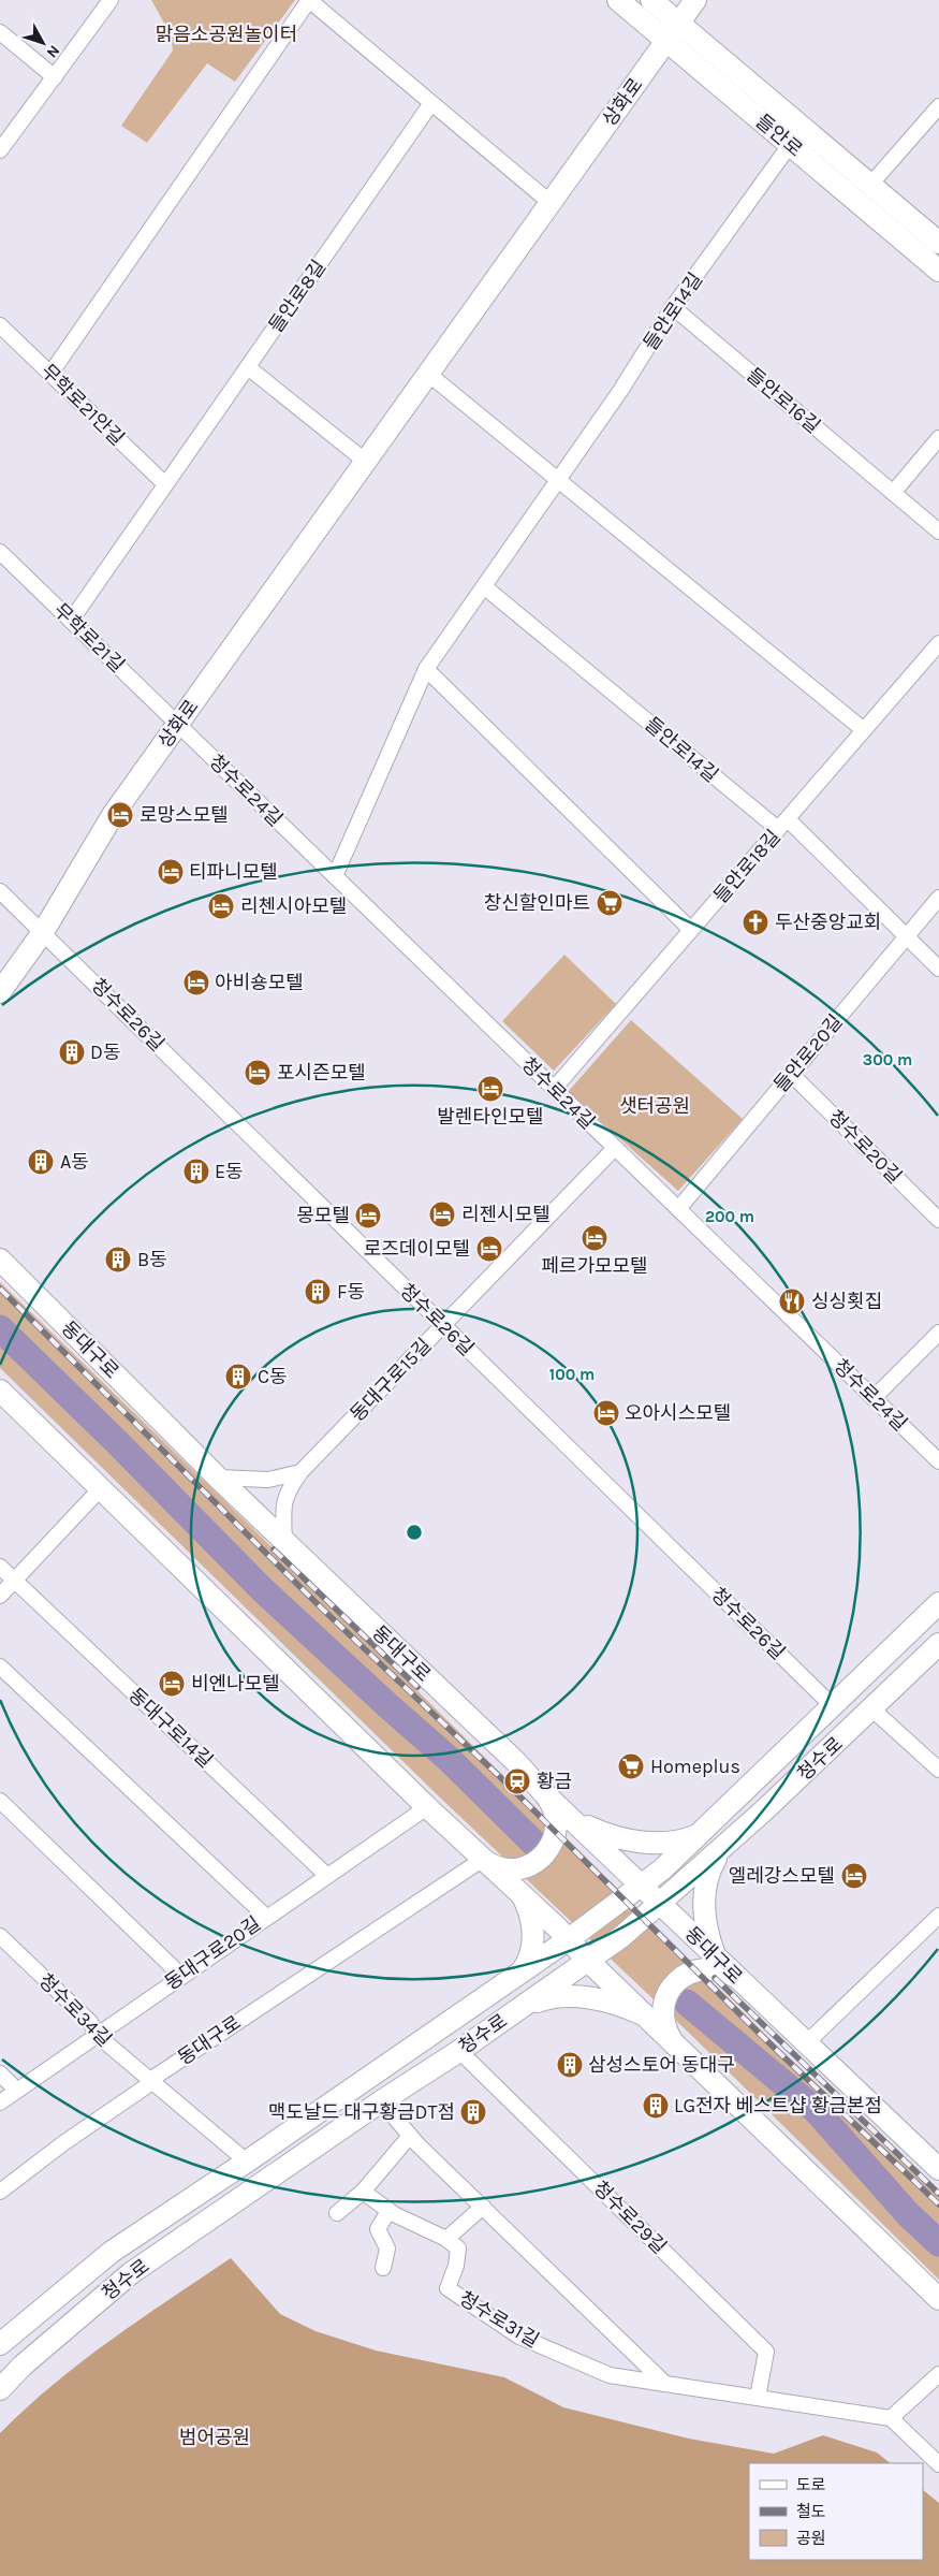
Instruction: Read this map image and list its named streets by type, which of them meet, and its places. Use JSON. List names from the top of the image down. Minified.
{"streets":{"main road":["상화로","들안로","동대구로","청수로"],"street":["들안로8길","들안로14길","들안로16길","무학로21안길","무학로21길","청수로24길","들안로18길","청수로26길","들안로20길","청수로20길","동대구로15길","동대구로14길","동대구로20길","청수로34길","청수로29길","청수로31길"]},"crossings":[["상화로","들안로"],["상화로","무학로21길"],["상화로","청수로24길"],["상화로","청수로26길"],["들안로","들안로14길"],["들안로8길","무학로21안길"],["들안로8길","무학로21길"],["들안로14길","들안로16길"],["들안로14길","청수로24길"],["들안로14길","들안로18길"],["들안로14길","들안로20길"],["무학로21길","청수로24길"],["청수로24길","들안로18길"],["청수로24길","들안로20길"],["청수로24길","동대구로15길"],["청수로26길","동대구로15길"],["청수로26길","청수로"],["들안로20길","청수로20길"],["동대구로","동대구로15길"],["동대구로","청수로"],["동대구로","청수로34길"],["동대구로14길","동대구로20길"],["청수로","청수로34길"],["청수로","청수로29길"],["동대구로20길","청수로34길"],["청수로29길","청수로31길"]],"parks":["맑음소공원놀이터","샛터공원","범어공원"],"places":{"hotel":["로망스모텔","티파니모텔","리첸시아모텔","아비숑모텔","포시즌모텔","발렌타인모텔","리젠시모텔","몽모텔","페르가모모텔","로즈데이모텔","오아시스모텔","비엔나모텔","엘레강스모텔"],"supermarket":["창신할인마트","Homeplus"],"church":["두산중앙교회"],"building":["D동","A동","E동","B동","F동","C동","삼성스토어 동대구","LG전자 베스트샵 황금본점","맥도날드 대구황금DT점"],"restaurant":["싱싱횟집"],"station":["황금"]},"legend":["도로","철도","공원"],"north":"bottom right","rings":["300 m","200 m","100 m"]}
